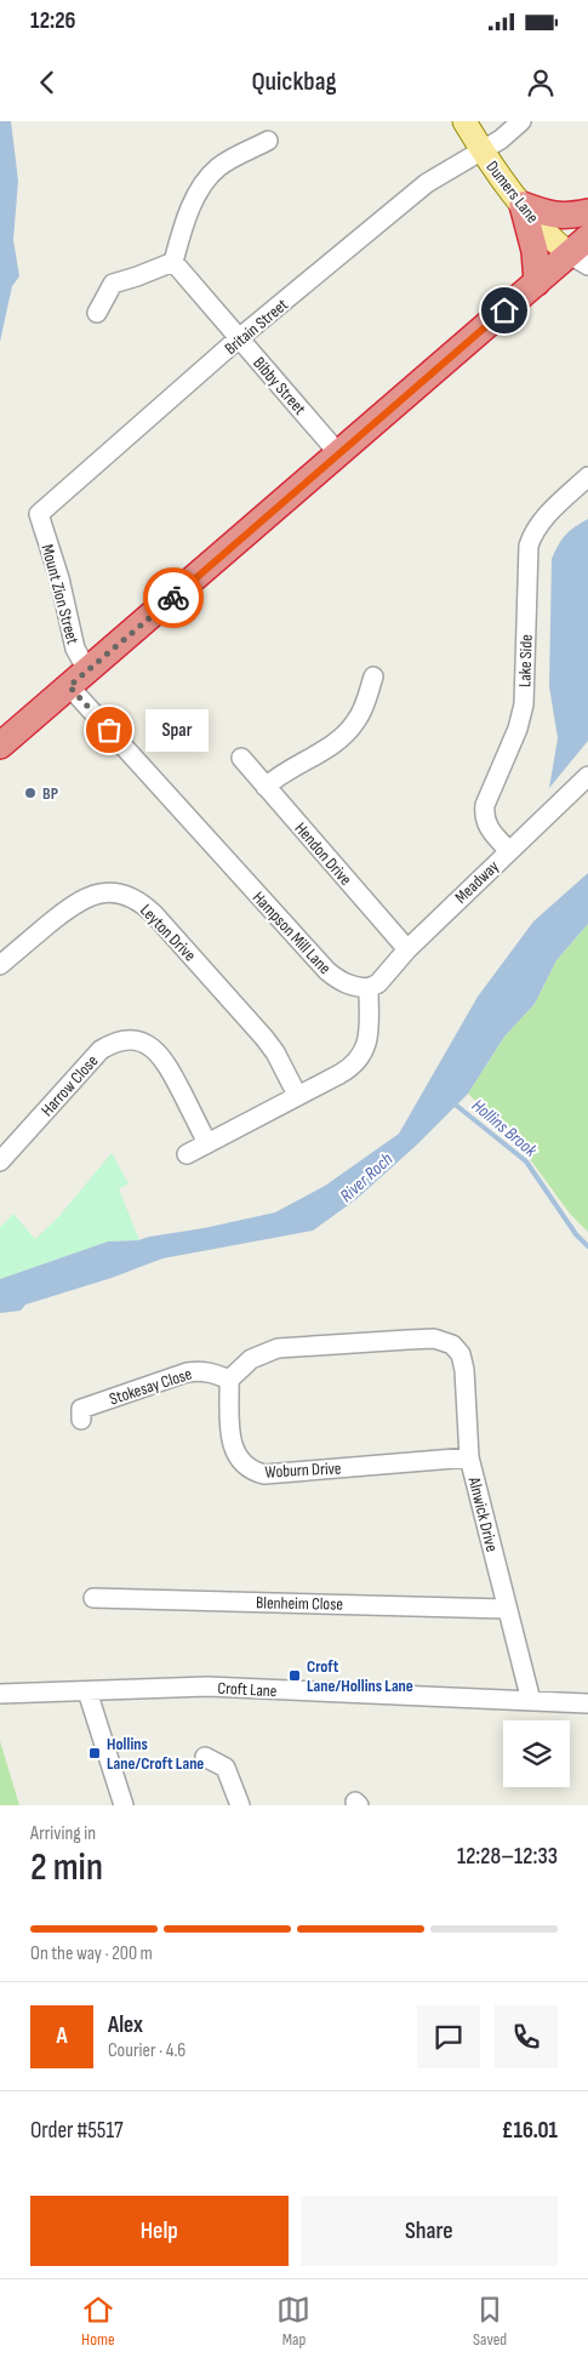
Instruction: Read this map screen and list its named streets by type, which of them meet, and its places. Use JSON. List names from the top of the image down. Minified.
{"streets":{"main road":["Dumers Lane"],"street":["Britain Street","Bibby Street","Mount Zion Street","Lake Side","Hendon Drive","Meadway","Leyton Drive","Hampson Mill Lane","Harrow Close","Stokesay Close","Woburn Drive","Alnwick Drive","Blenheim Close","Croft Lane"]},"crossings":[["Dumers Lane","Britain Street"],["Britain Street","Bibby Street"],["Britain Street","Mount Zion Street"],["Mount Zion Street","Hampson Mill Lane"],["Lake Side","Meadway"],["Hendon Drive","Meadway"],["Meadway","Hampson Mill Lane"],["Stokesay Close","Woburn Drive"],["Stokesay Close","Alnwick Drive"],["Woburn Drive","Alnwick Drive"],["Alnwick Drive","Blenheim Close"],["Alnwick Drive","Croft Lane"]],"water":["Hollins Brook","River Roch"],"places":{"other":["Spar","BP"],"transit":["Croft Lane/Hollins Lane","Hollins Lane/Croft Lane"]},"page":{"status":"12:26","header":"Quickbag","bubble":"Spar","heading":["2 min","Arriving in","12:28–12:33"],"panel":["Alex","Courier · 4.6","Order #5517","£16.01"],"bar":"On the way · 200 m","round":"A","buttons":["Help","Share"],"tabs":["Home","Map","Saved"]}}
